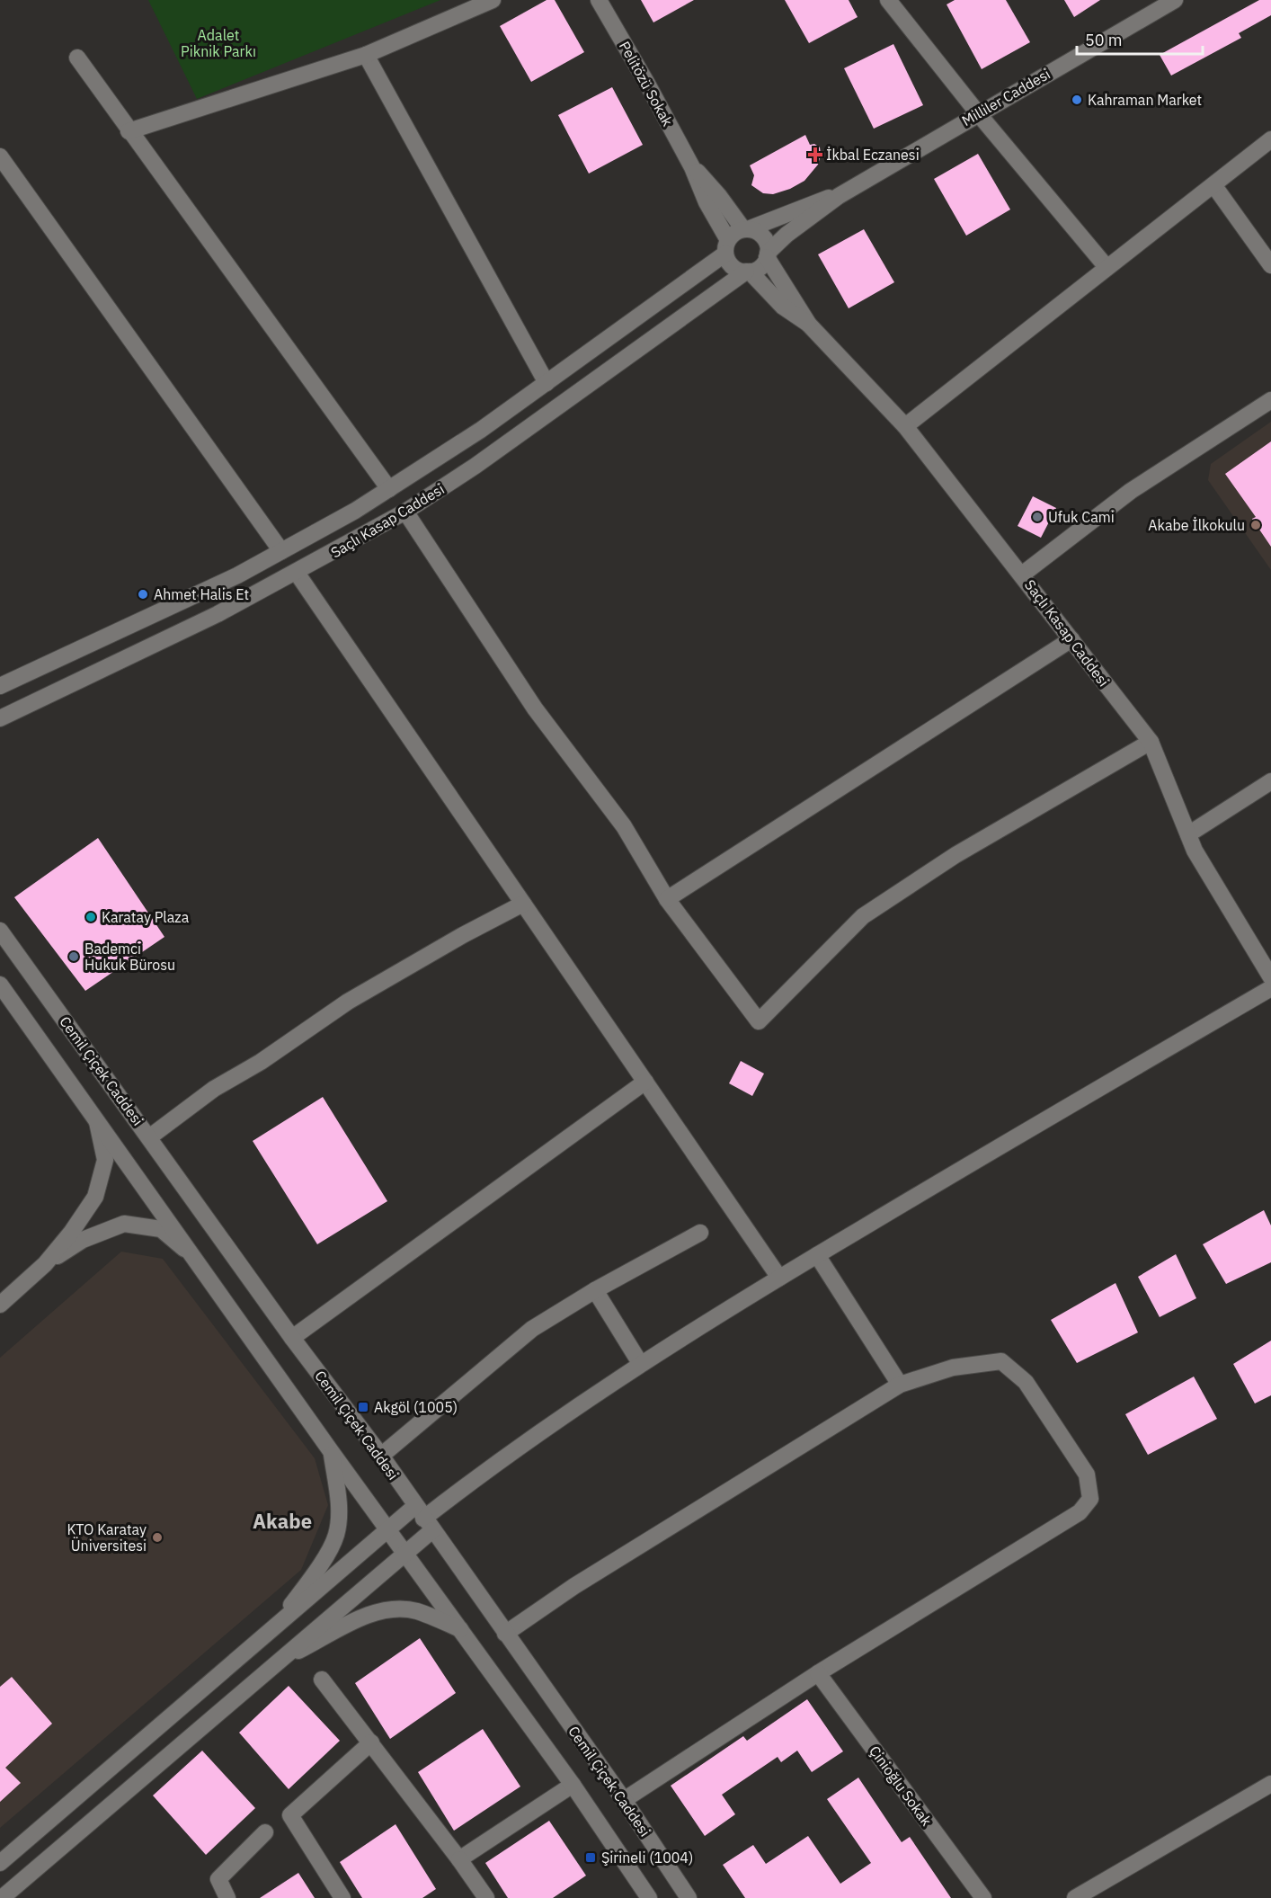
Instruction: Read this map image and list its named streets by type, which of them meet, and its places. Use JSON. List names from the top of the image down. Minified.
{"streets":{"street":["Pelitözü Sokak","Milliler Caddesi","Saçlı Kasap Caddesi","Cemil Çiçek Caddesi","Çinioğlu Sokak"]},"crossings":[["Pelitözü Sokak","Milliler Caddesi"],["Pelitözü Sokak","Saçlı Kasap Caddesi"],["Milliler Caddesi","Saçlı Kasap Caddesi"]],"districts":["Akabe"],"parks":["Adalet Piknik Parkı"],"places":{"other":["Kahraman Market","Ufuk Cami","Akabe İlkokulu","Ahmet Halis Et","Karatay Plaza","Bademci Hukuk Bürosu","KTO Karatay Üniversitesi"],"health":["İkbal Eczanesi"],"transit":["Akgöl (1005)","Şirineli (1004)"]},"scale_bar":"50 m"}
